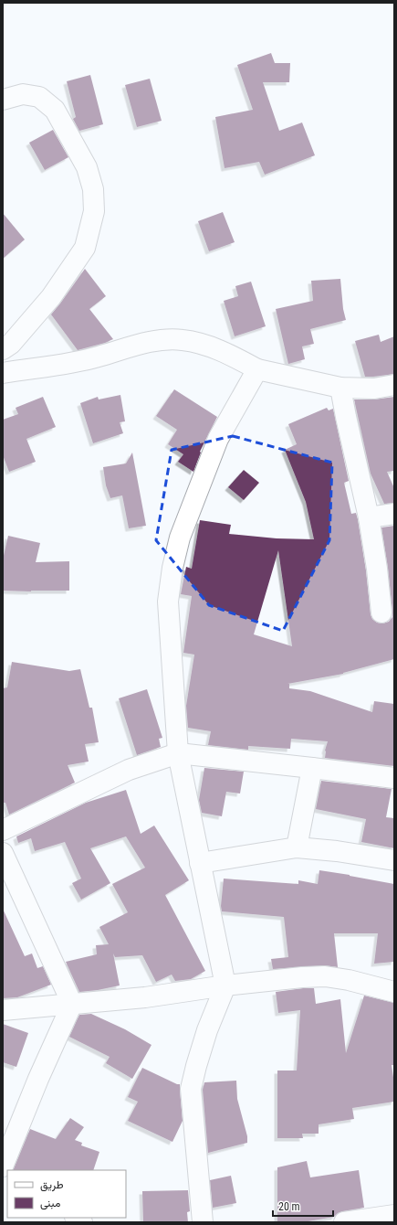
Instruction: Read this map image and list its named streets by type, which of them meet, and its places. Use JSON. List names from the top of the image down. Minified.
{"legend":["طريق","مبنى"],"scale_bar":"20 m"}
